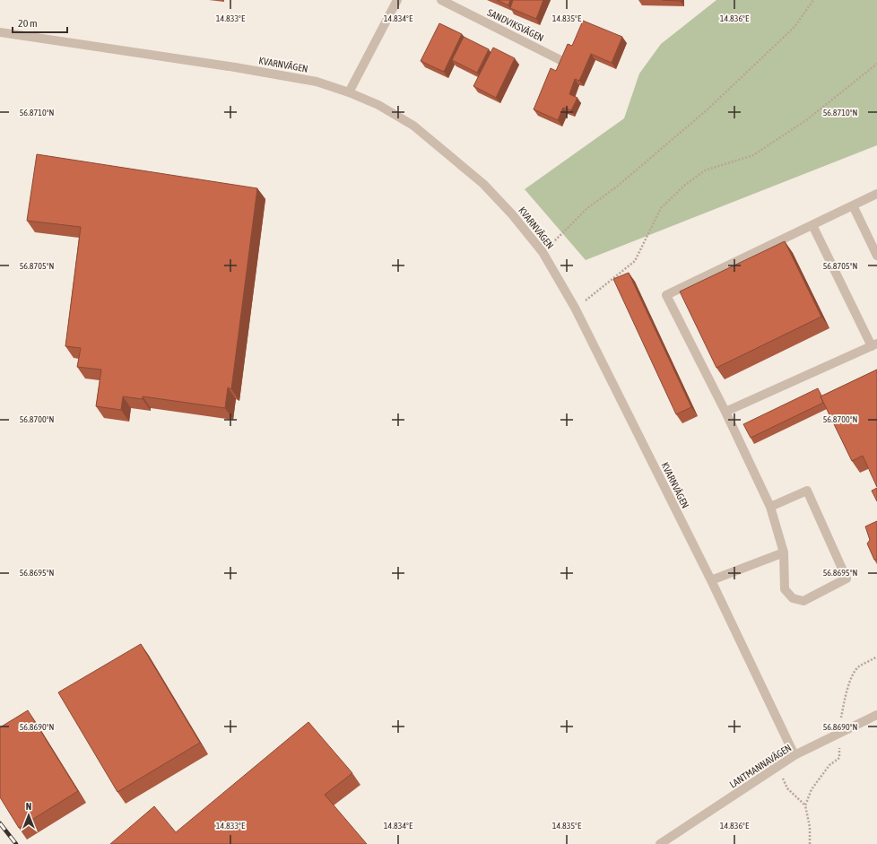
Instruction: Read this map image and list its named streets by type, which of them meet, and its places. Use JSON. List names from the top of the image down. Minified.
{"streets":{"street":["SANDVIKSVÄGEN","KVARNVÄGEN","LANTMANNAVÄGEN"]},"crossings":[["KVARNVÄGEN","LANTMANNAVÄGEN"]],"scale_bar":"20 m","north":"top","coordinates":["14.833°E","14.834°E","14.835°E","14.836°E","56.8710°N","56.8705°N","56.8700°N","56.8695°N","56.8690°N"]}
